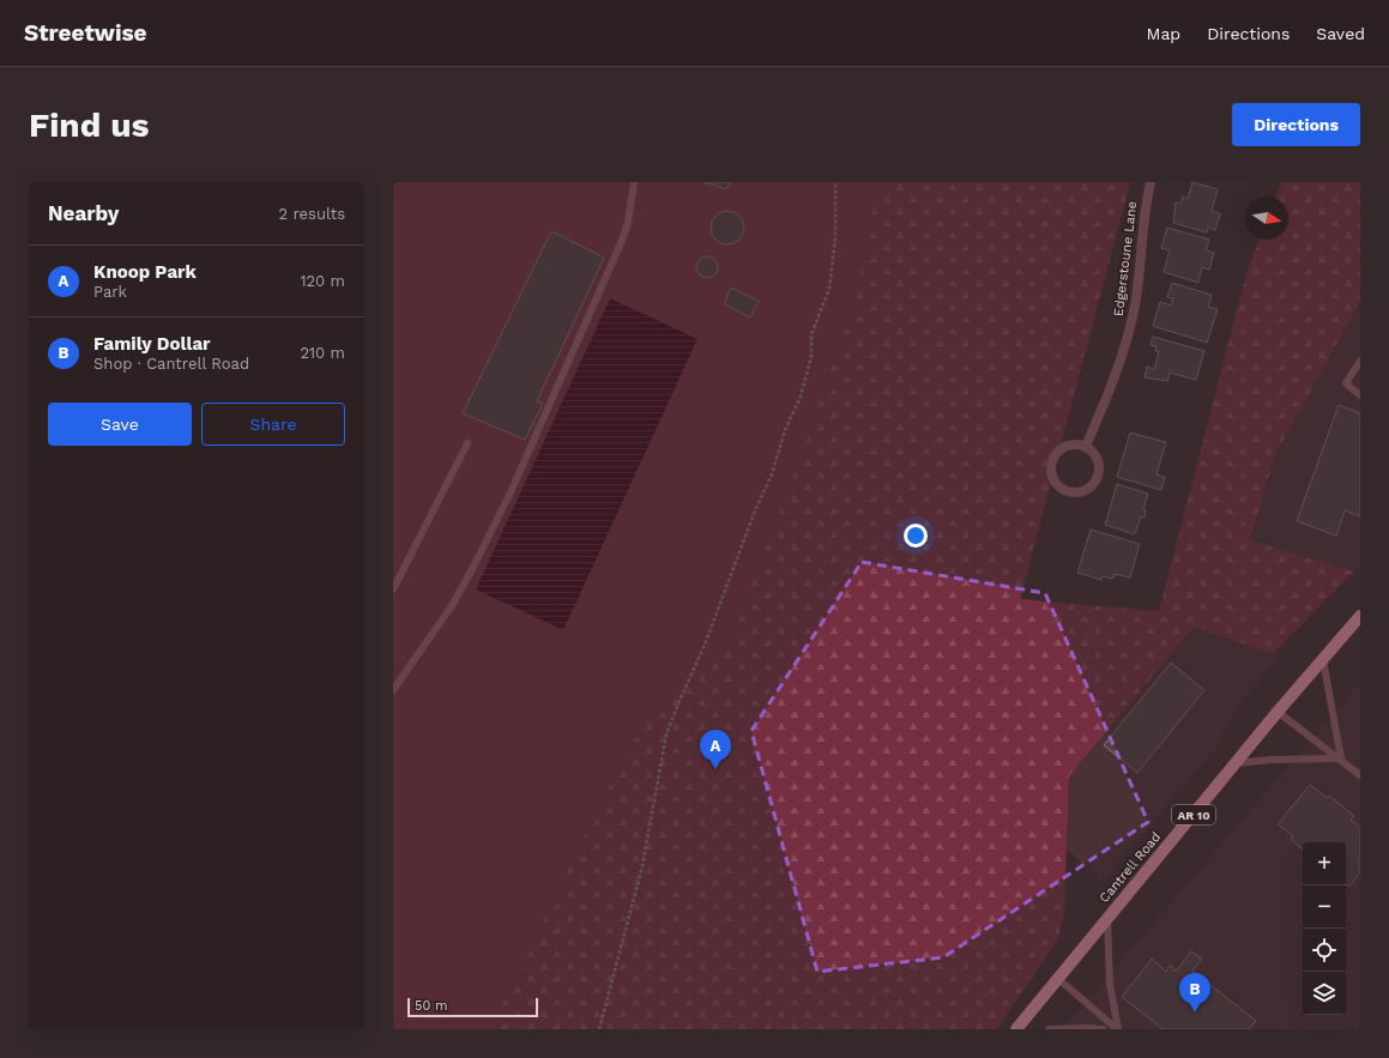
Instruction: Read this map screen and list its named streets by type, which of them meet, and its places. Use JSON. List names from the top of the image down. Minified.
{"streets":{"main road":["AR 10","Cantrell Road"],"street":["Edgerstoune Lane"]},"scale_bar":"50 m","north":"right","page":{"header":"Streetwise","nav":["Map","Directions","Saved"],"buttons":["Directions",["Save","Share"]],"title":"Find us","heading":["Nearby","2 results"],"list":[{"mark":"A","name":"Knoop Park","note":"Park","value":"120 m"},{"mark":"B","name":"Family Dollar","note":"Shop · Cantrell Road","value":"210 m"}],"pins":["A","B"],"map_buttons":["+","−"],"scale":"50 m"}}
